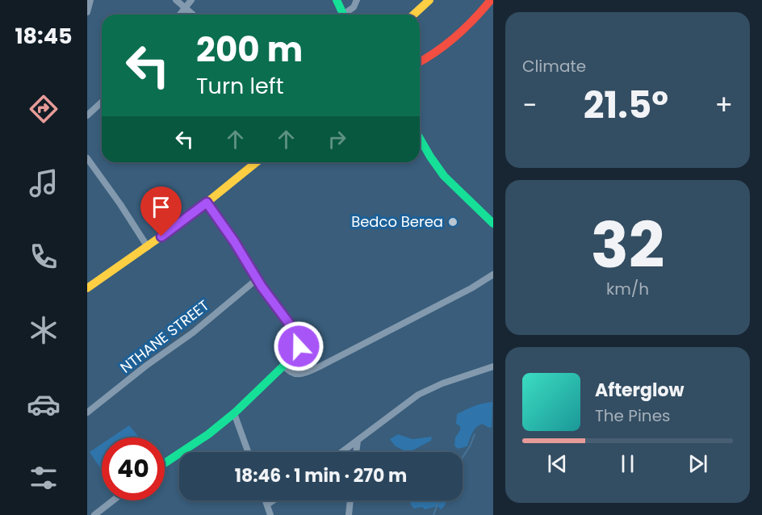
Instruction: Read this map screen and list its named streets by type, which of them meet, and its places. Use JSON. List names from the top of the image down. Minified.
{"streets":{"street":["NTHANE STREET"]},"places":["Bedco Berea"],"page":{"tabs":"18:45","tile":["Climate",["32","km/h"]],"turn":["200 m","Turn left"],"heat":["−","21.5°","+"],"song":["Afterglow","The Pines"],"limit":"40","trip":"18:46 · 1 min · 270 m"}}
